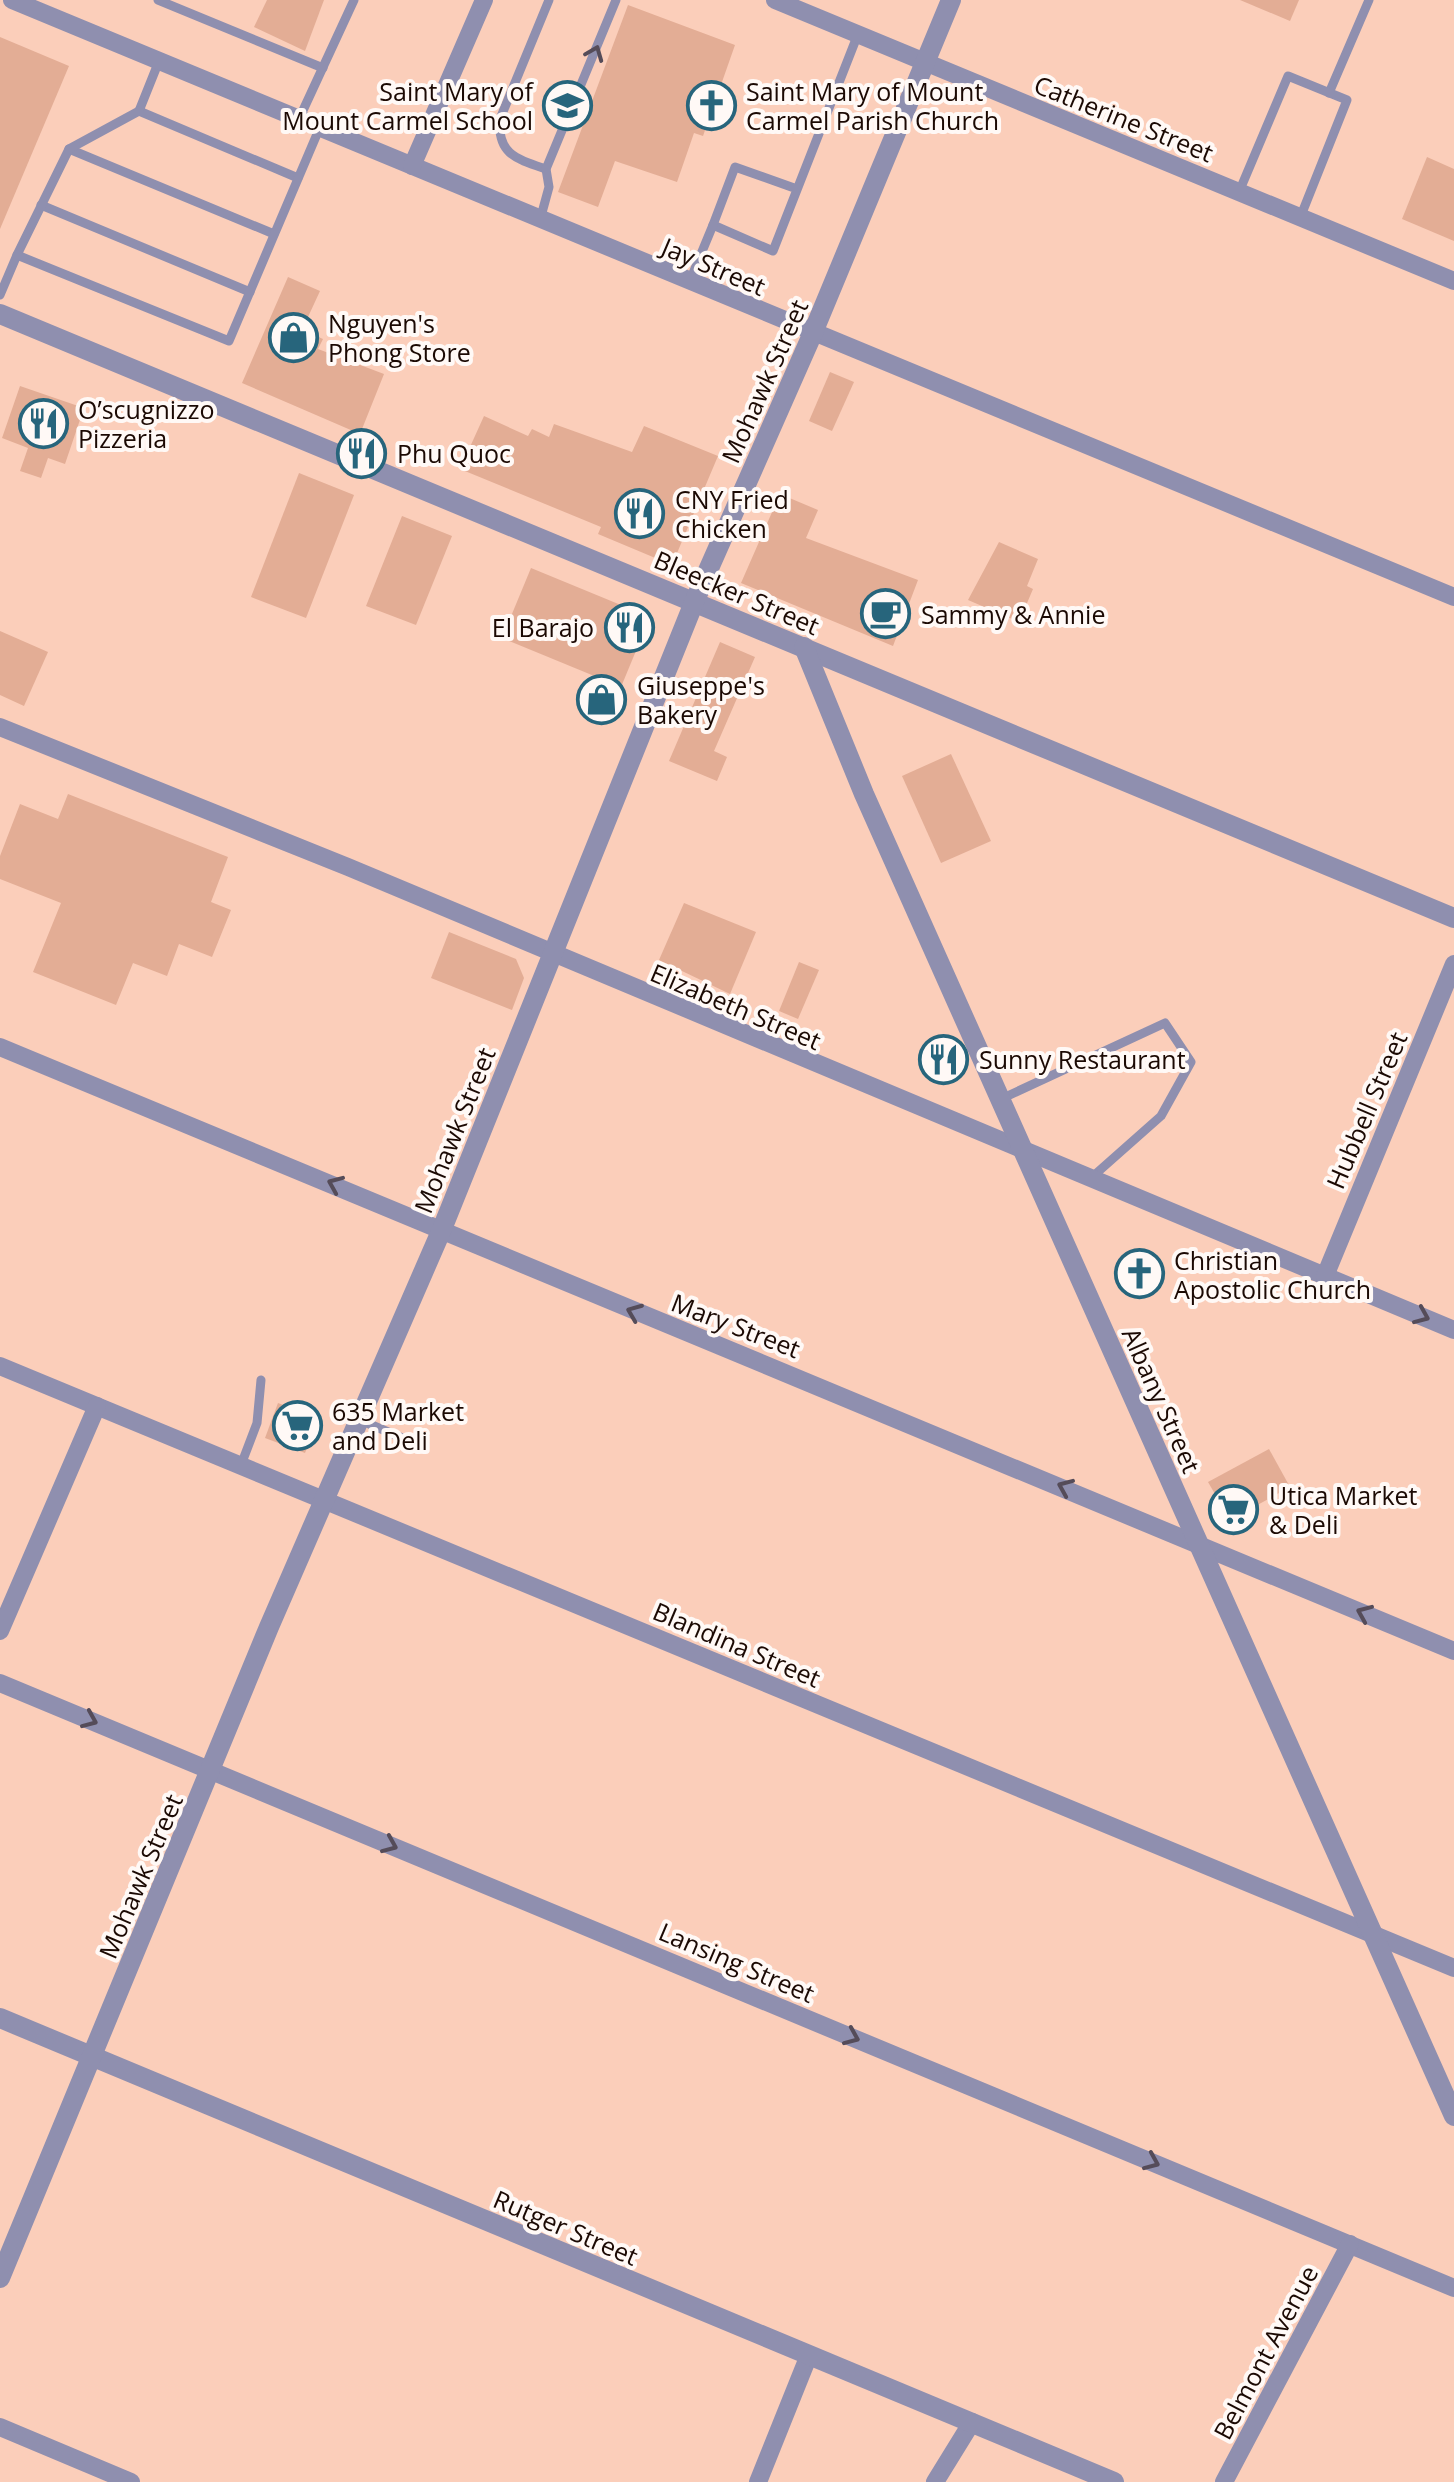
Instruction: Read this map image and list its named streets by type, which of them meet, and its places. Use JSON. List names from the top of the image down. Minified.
{"streets":{"street":["Catherine Street","Jay Street","Mohawk Street","Bleecker Street","Elizabeth Street","Hubbell Street","Mary Street","Albany Street","Blandina Street","Lansing Street","Rutger Street","Belmont Avenue"]},"crossings":[["Catherine Street","Mohawk Street"],["Jay Street","Mohawk Street"],["Mohawk Street","Bleecker Street"],["Mohawk Street","Elizabeth Street"],["Mohawk Street","Mary Street"],["Mohawk Street","Blandina Street"],["Mohawk Street","Lansing Street"],["Mohawk Street","Rutger Street"],["Bleecker Street","Albany Street"],["Elizabeth Street","Hubbell Street"],["Elizabeth Street","Albany Street"],["Mary Street","Albany Street"],["Albany Street","Blandina Street"],["Lansing Street","Belmont Avenue"]],"one_way":["Mary Street","Lansing Street"],"places":{"school or university":["Saint Mary of Mount Carmel School"],"church":["Saint Mary of Mount Carmel Parish Church","Christian Apostolic Church"],"shop":["Nguyen's Phong Store","Giuseppe's Bakery"],"restaurant":["O’scugnizzo Pizzeria","Phu Quoc","CNY Fried Chicken","El Barajo","Sunny Restaurant"],"cafe":["Sammy & Annie"],"supermarket":["635 Market and Deli","Utica Market & Deli"]}}
